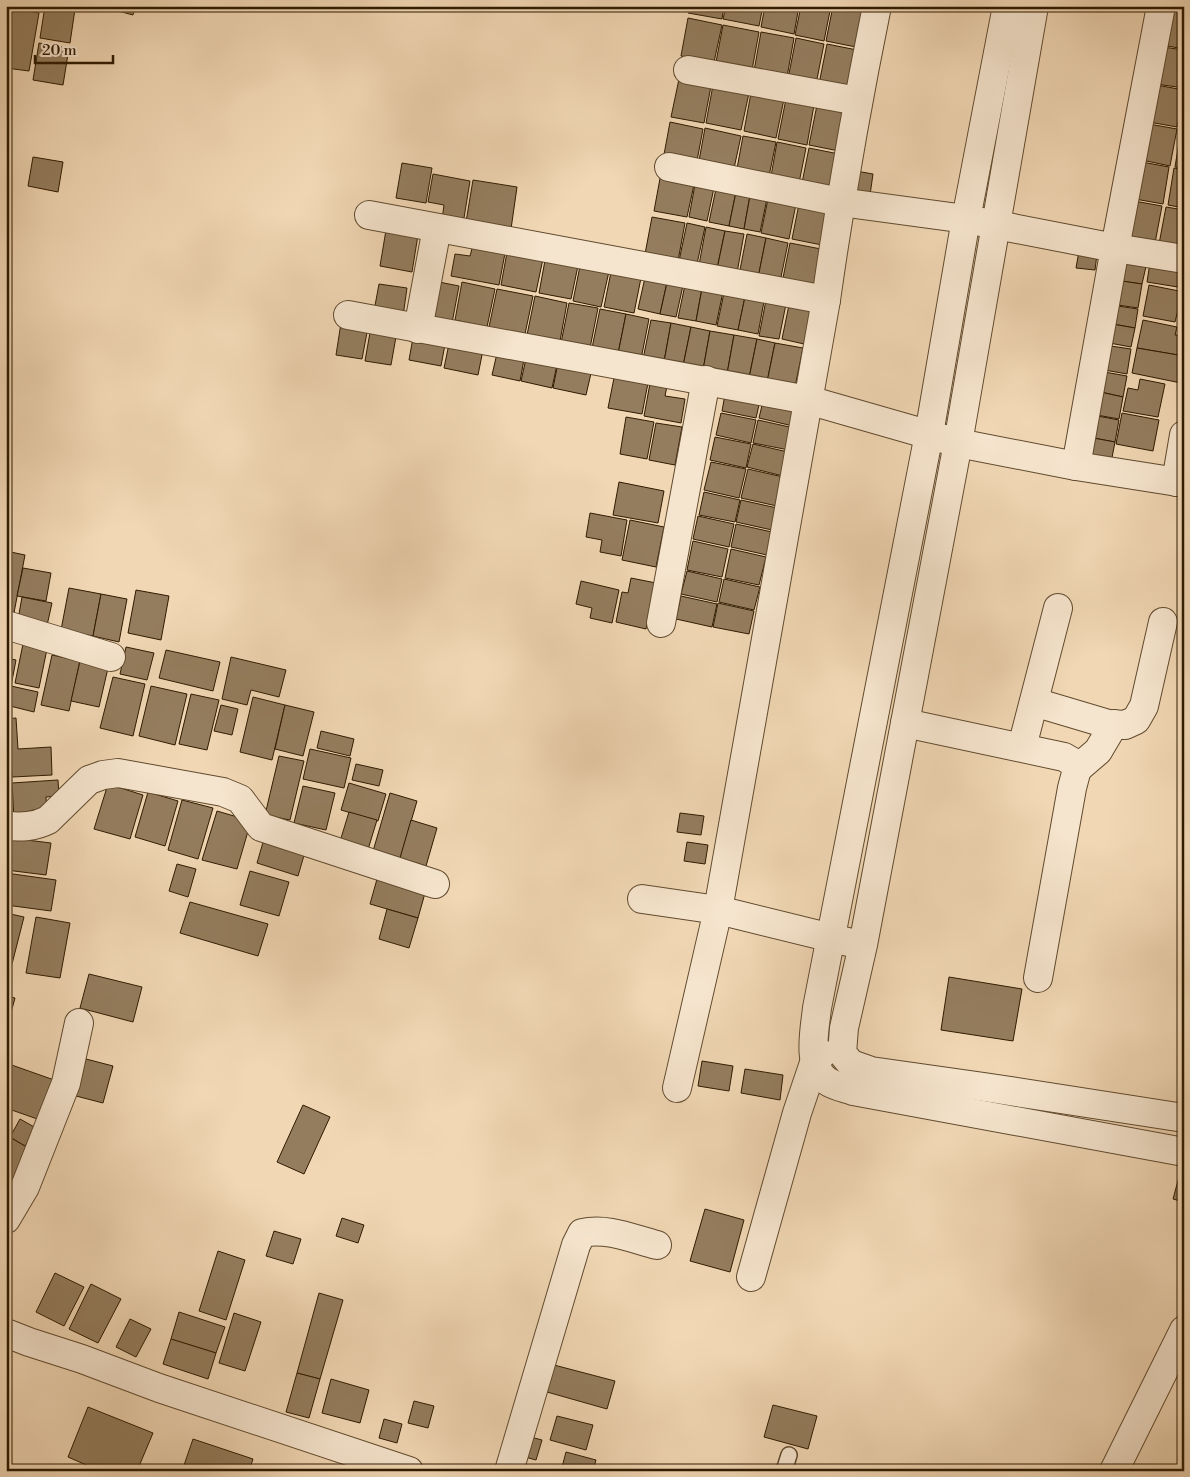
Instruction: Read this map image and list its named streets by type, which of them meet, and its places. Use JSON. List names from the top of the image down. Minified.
{"scale_bar":"20 m"}
